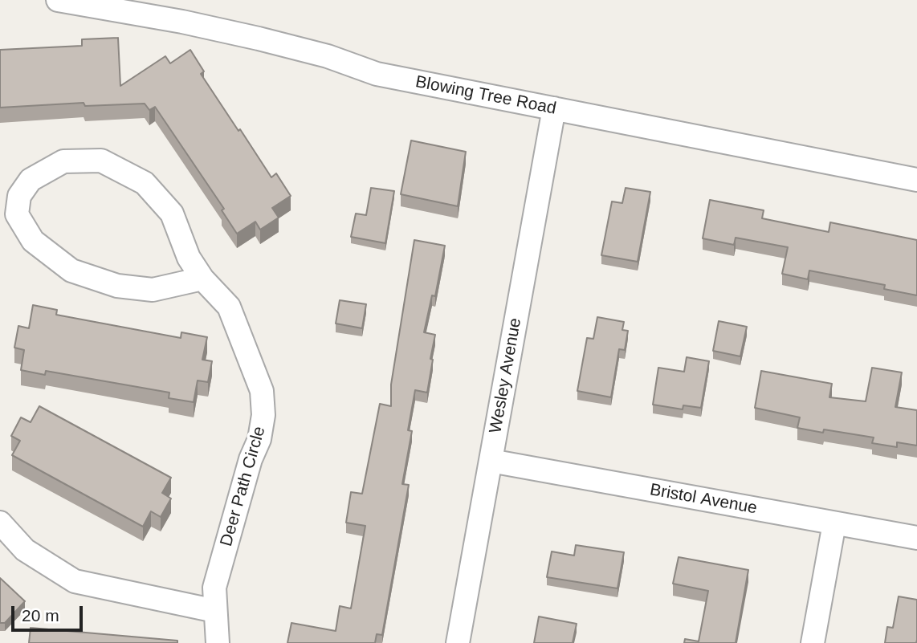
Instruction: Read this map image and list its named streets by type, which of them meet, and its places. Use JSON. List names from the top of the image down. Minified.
{"streets":{"street":["Blowing Tree Road","Wesley Avenue","Deer Path Circle","Bristol Avenue"]},"crossings":[["Blowing Tree Road","Wesley Avenue"],["Wesley Avenue","Bristol Avenue"]],"scale_bar":"20 m"}
